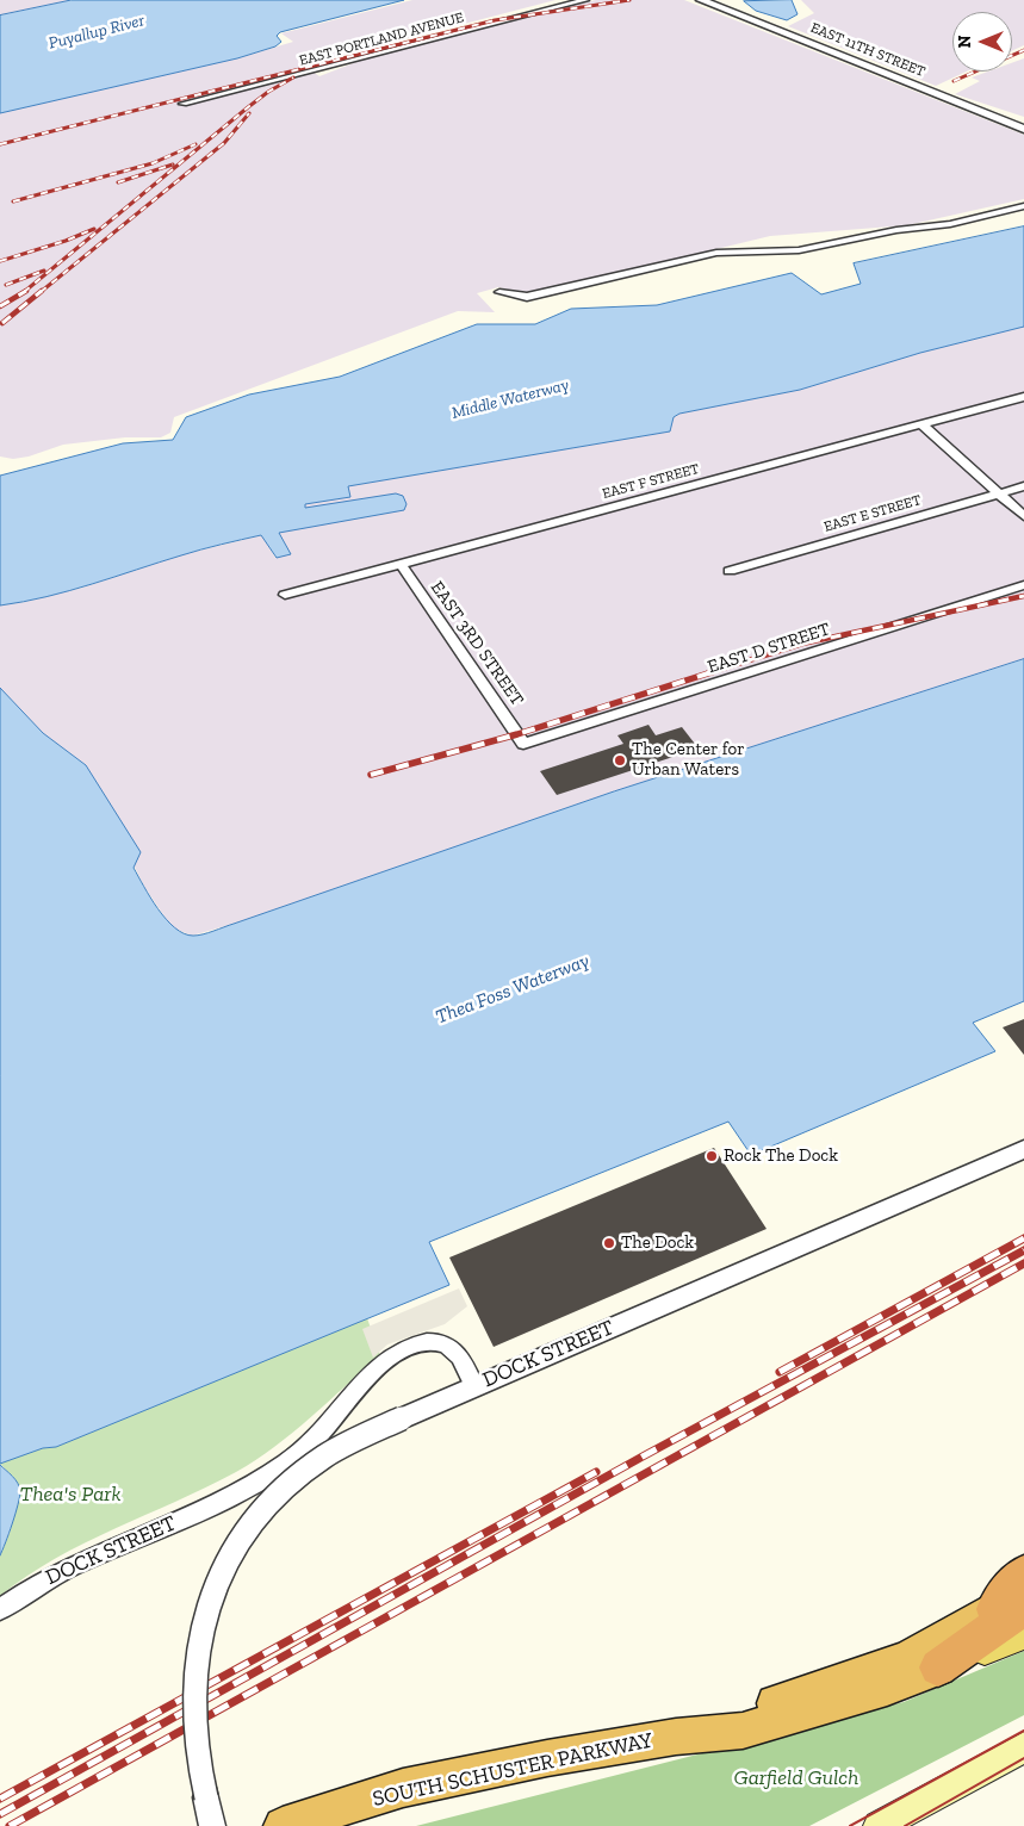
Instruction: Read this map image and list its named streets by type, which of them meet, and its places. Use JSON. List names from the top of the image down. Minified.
{"streets":{"highway":["SOUTH SCHUSTER PARKWAY"],"street":["EAST PORTLAND AVENUE","EAST 11TH STREET","EAST F STREET","EAST E STREET","EAST 3RD STREET","EAST D STREET","DOCK STREET"]},"crossings":[["EAST F STREET","EAST 3RD STREET"],["EAST 3RD STREET","EAST D STREET"]],"water":["Puyallup River","Middle Waterway","Thea Foss Waterway"],"parks":["Thea's Park","Garfield Gulch"],"places":["The Center for Urban Waters","Rock The Dock","The Dock"],"north":"left"}
